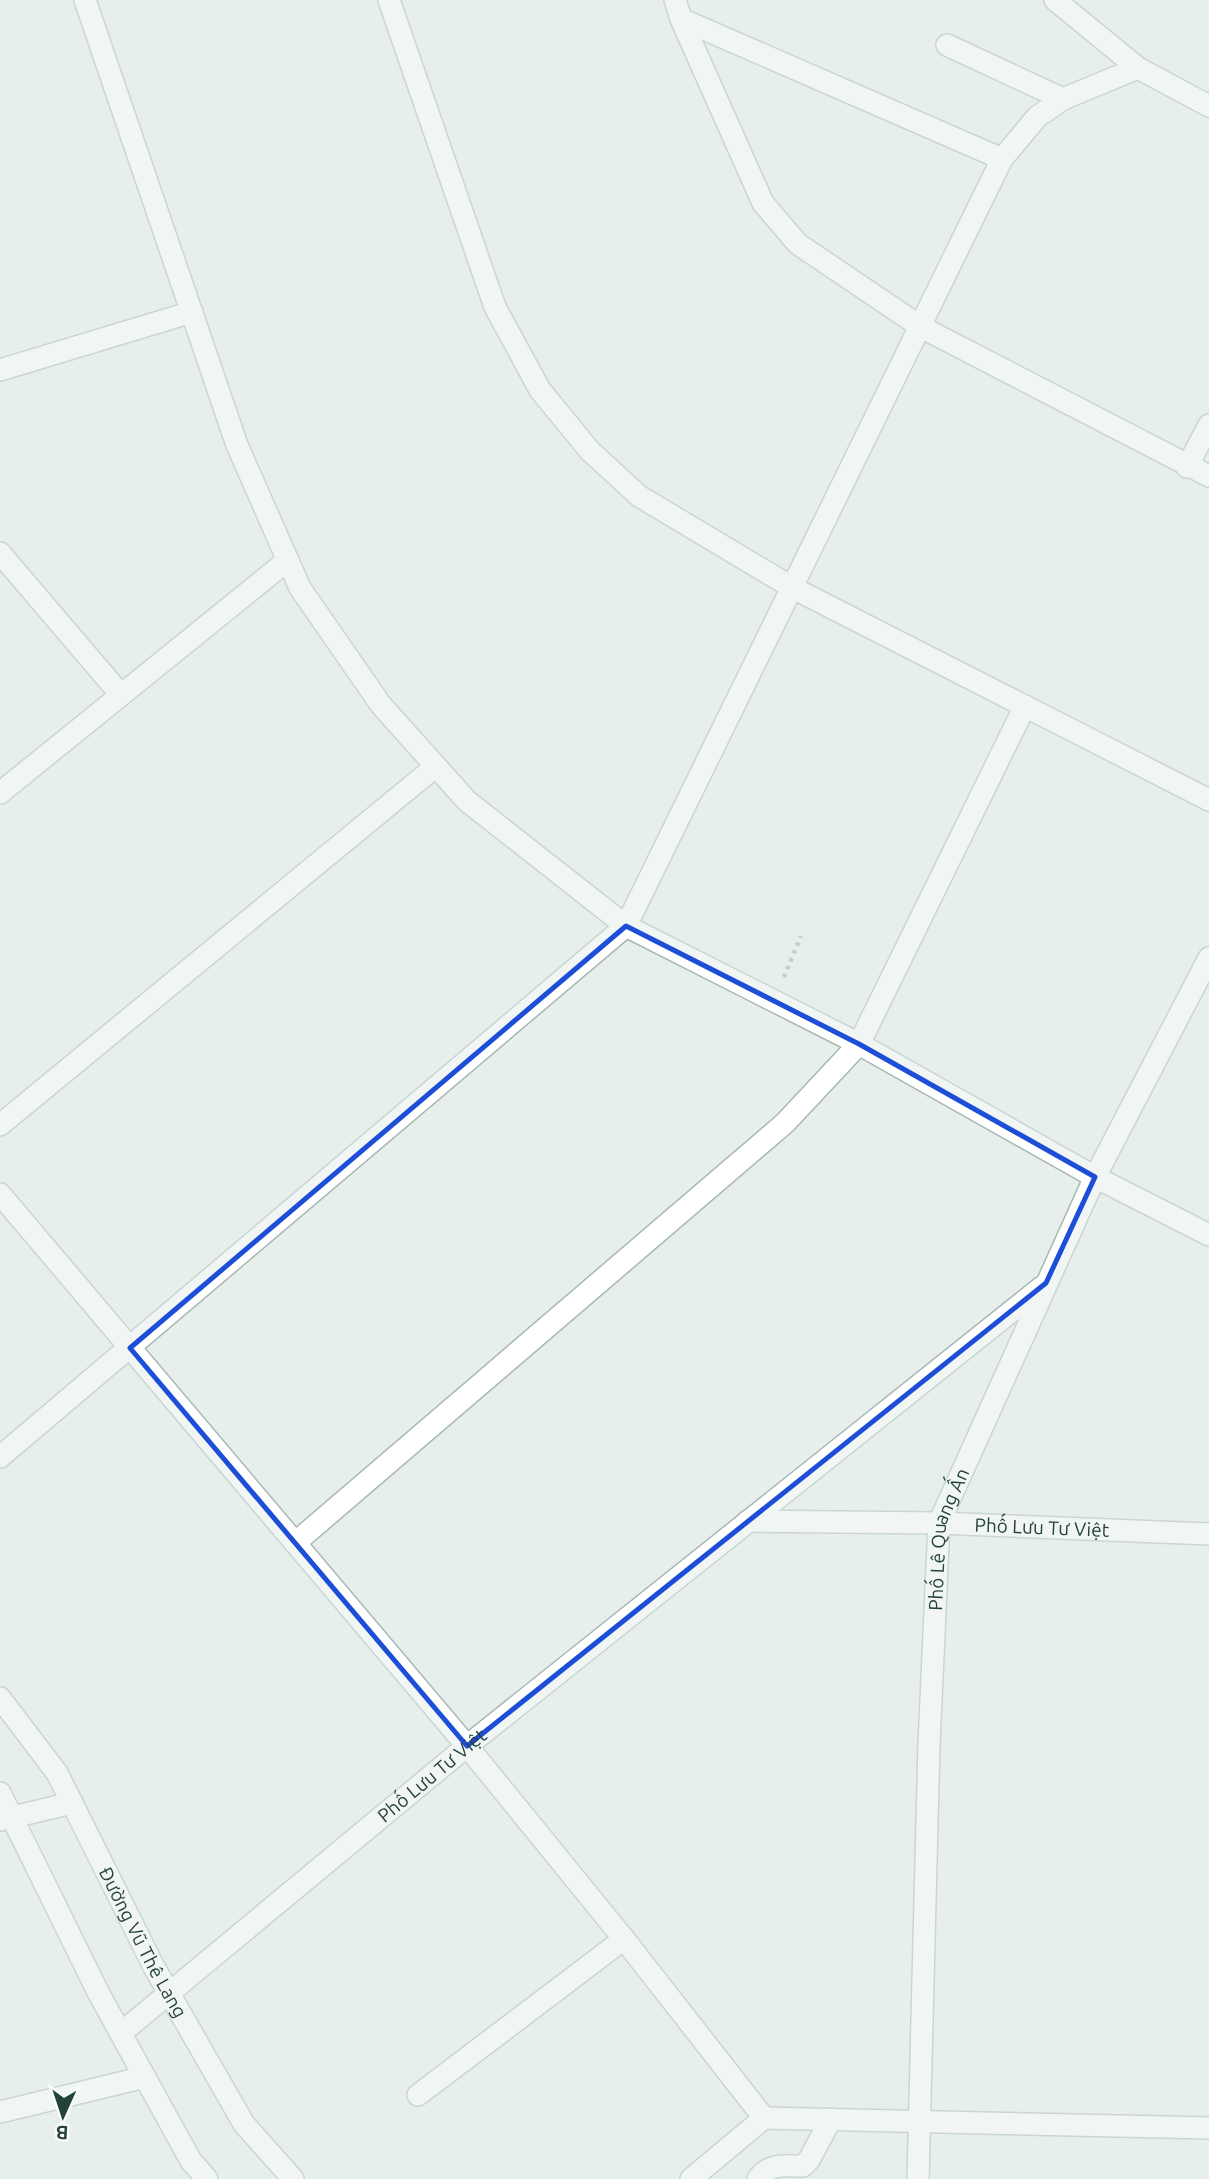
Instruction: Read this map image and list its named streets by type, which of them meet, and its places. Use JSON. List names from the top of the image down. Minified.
{"streets":{"street":["Phố Lưu Tư Việt","Phố Lê Quang Ấn","Đường Vũ Thê Lang"]},"crossings":[["Phố Lưu Tư Việt","Phố Lê Quang Ấn"],["Phố Lưu Tư Việt","Đường Vũ Thê Lang"]],"north":"bottom"}
